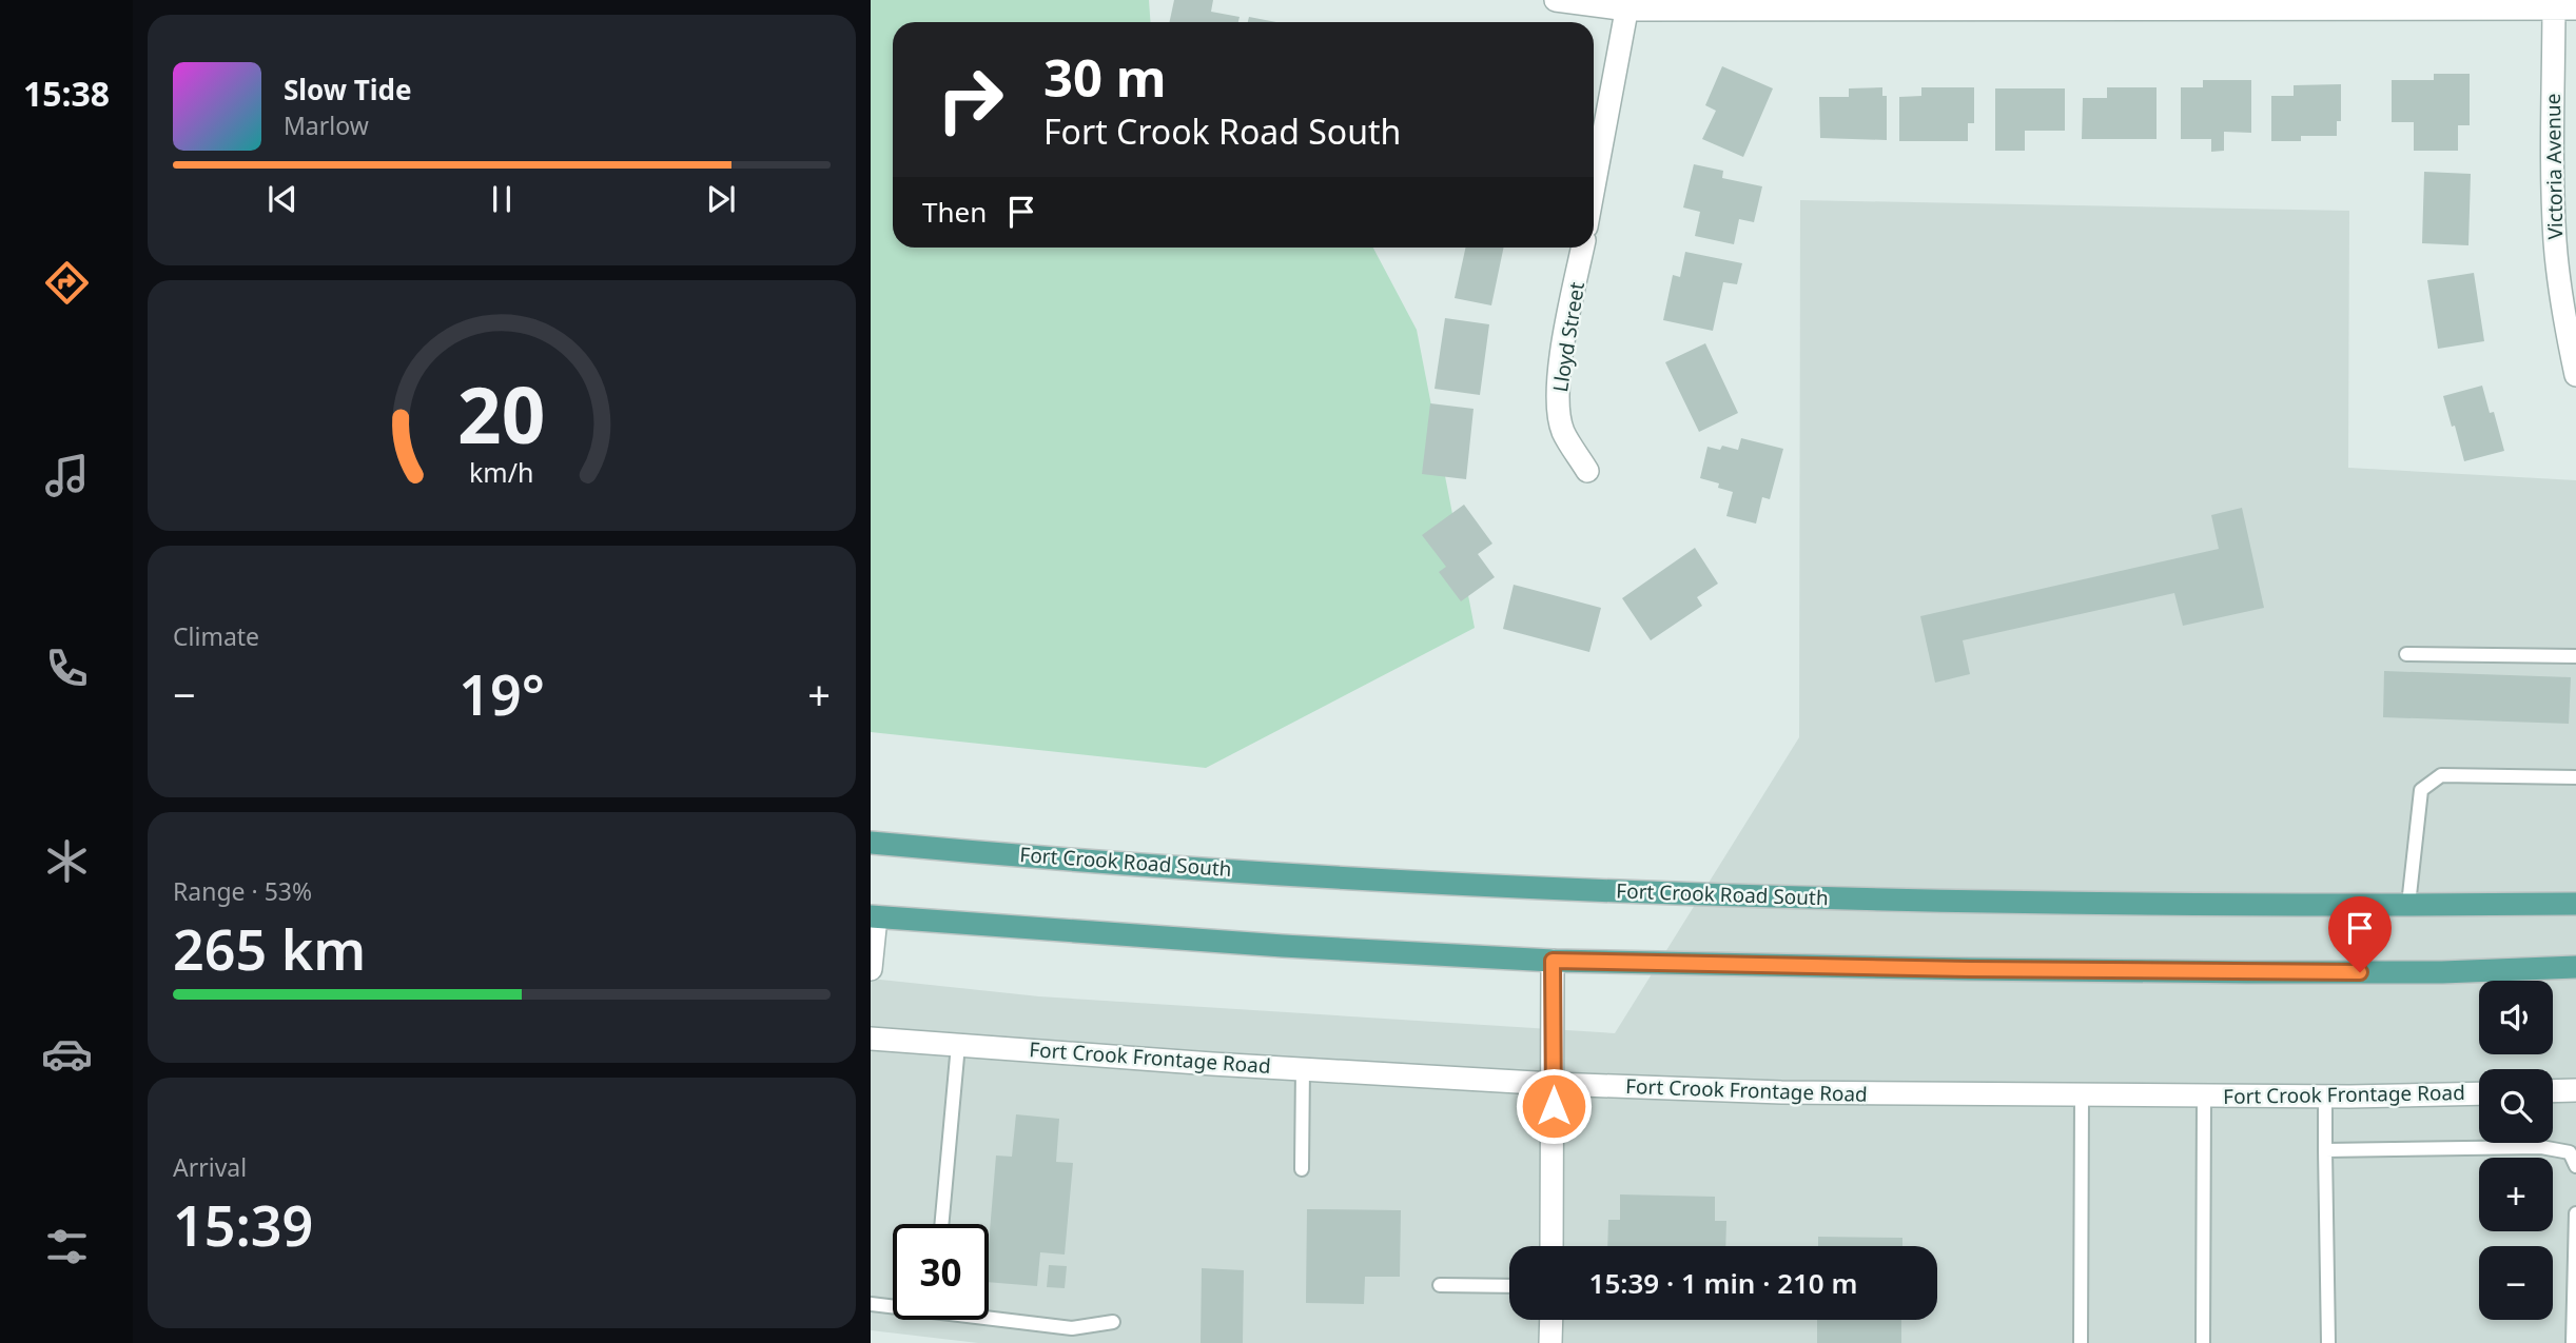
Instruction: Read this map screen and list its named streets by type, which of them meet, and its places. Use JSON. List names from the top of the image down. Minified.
{"streets":{"main road":["Fort Crook Road South"],"street":["Victoria Avenue","Lloyd Street","Fort Crook Frontage Road"]},"page":{"tabs":"15:38","turn":["30 m","Fort Crook Road South"],"song":["Slow Tide","Marlow"],"then":"Then","tile":["Climate",["Range · 53%","265 km"],["Arrival","15:39"]],"heat":["−","19°","+"],"map_buttons":["+","−"],"limit":"30","trip":"15:39 · 1 min · 210 m","gauge":["20","km/h"]}}
